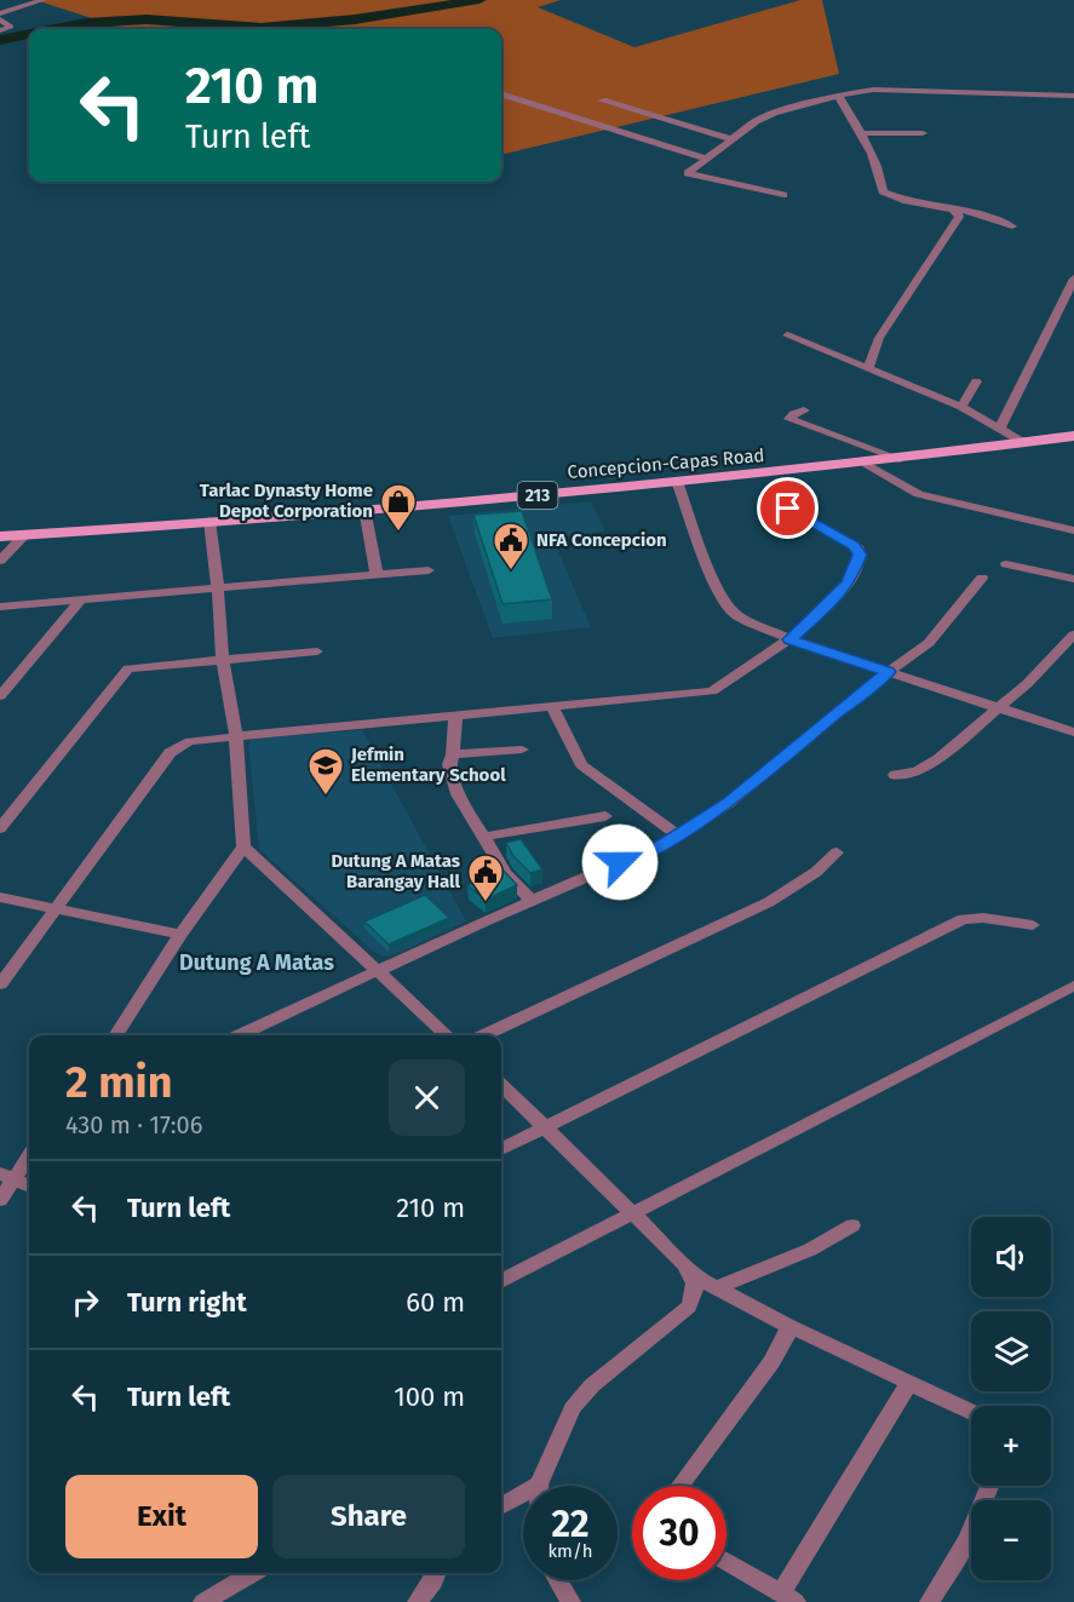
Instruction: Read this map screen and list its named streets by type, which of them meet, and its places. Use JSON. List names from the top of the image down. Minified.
{"streets":{"main road":["Concepcion-Capas Road","213"]},"districts":["Dutung A Matas"],"places":{"shop":["Tarlac Dynasty Home Depot Corporation"],"public building":["NFA Concepcion","Dutung A Matas Barangay Hall"],"school or university":["Jefmin Elementary School"]},"page":{"turn":["210 m","Turn left"],"heading":["2 min","430 m · 17:06"],"list":[{"name":"Turn left","value":"210 m"},{"name":"Turn right","value":"60 m"},{"name":"Turn left","value":"100 m"}],"map_buttons":["+","−"],"buttons":["Exit","Share"],"speed":"22 km/h","limit":"30"}}
